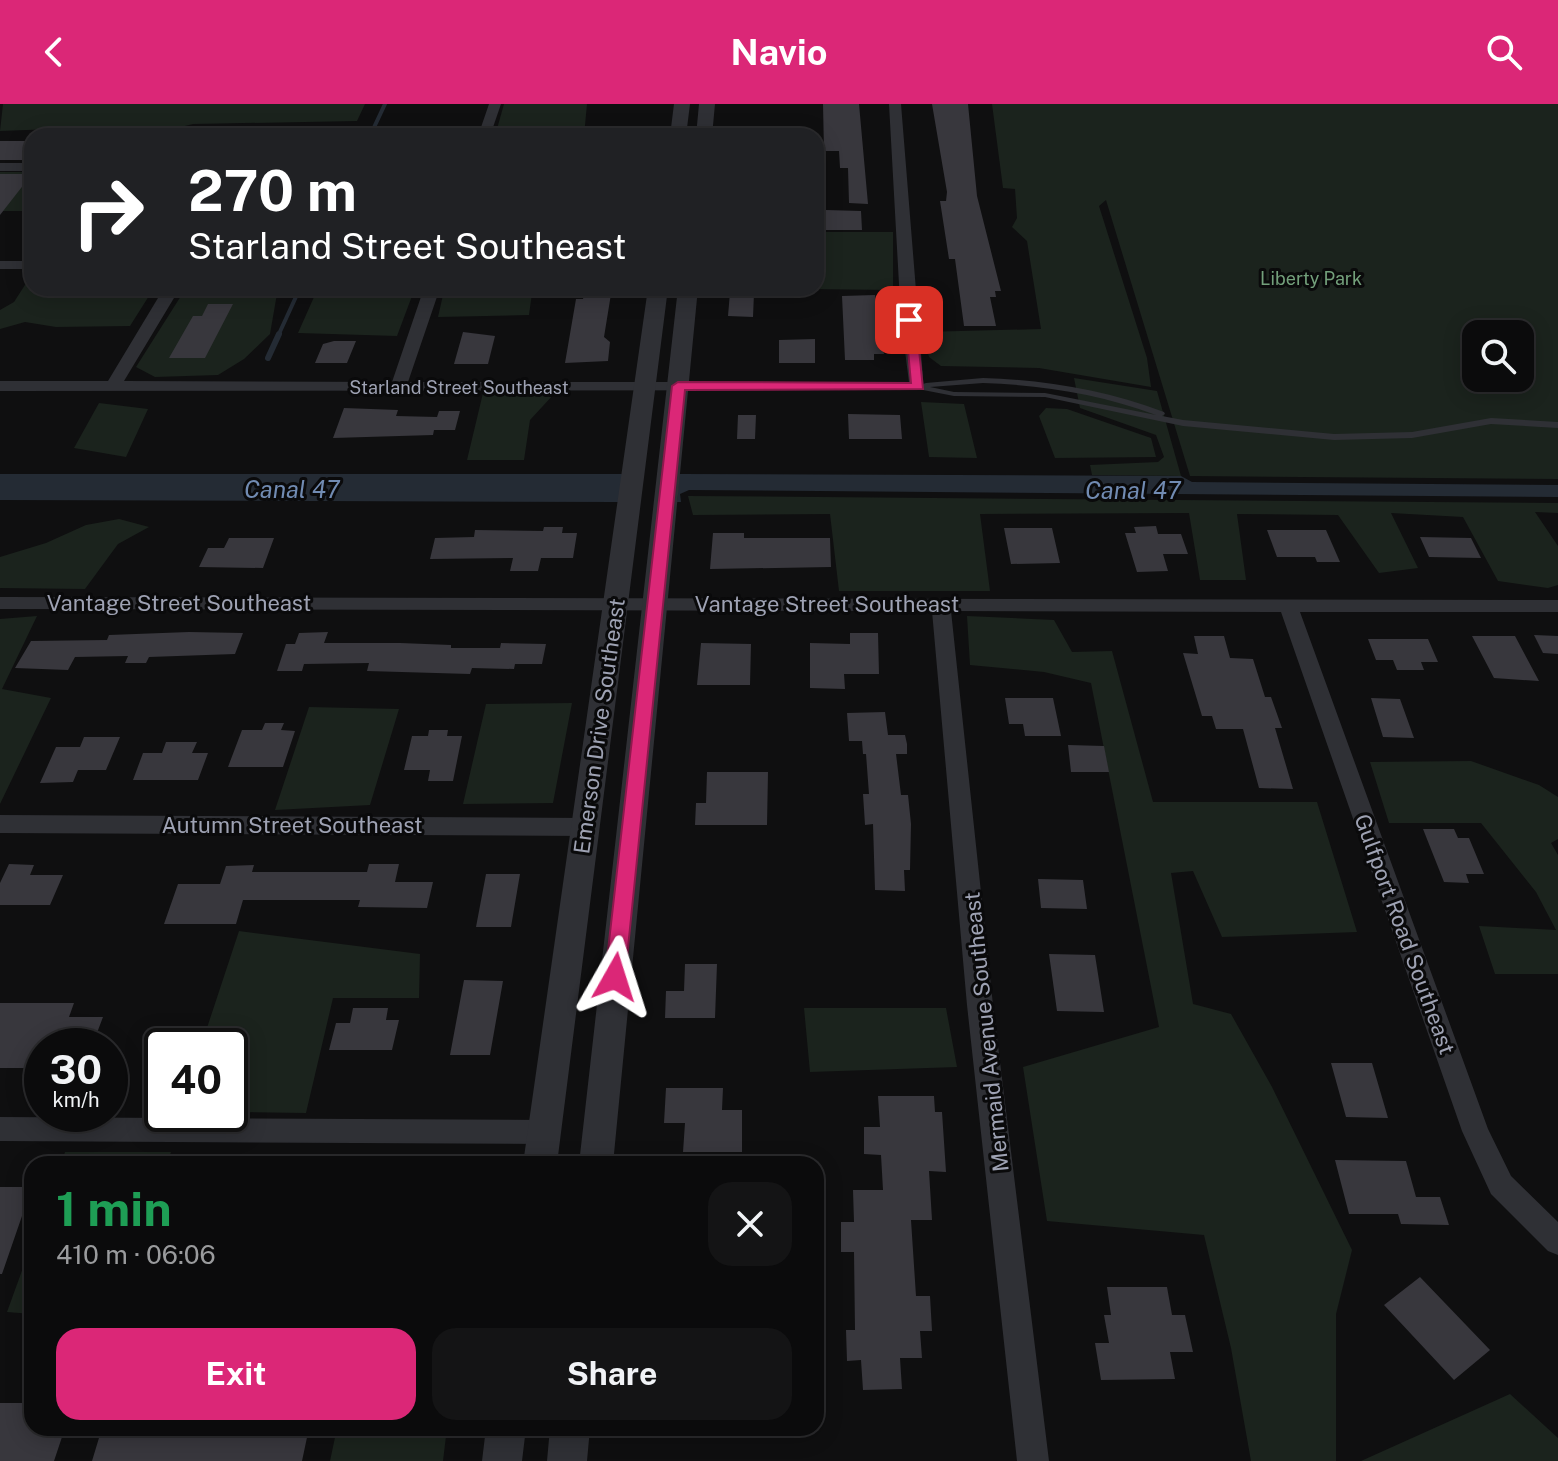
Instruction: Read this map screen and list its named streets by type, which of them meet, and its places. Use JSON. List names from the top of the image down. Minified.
{"streets":{"street":["Starland Street Southeast","Vantage Street Southeast","Emerson Drive Southeast","Autumn Street Southeast","Gulfport Road Southeast","Mermaid Avenue Southeast"]},"crossings":[["Starland Street Southeast","Emerson Drive Southeast"],["Vantage Street Southeast","Emerson Drive Southeast"],["Vantage Street Southeast","Gulfport Road Southeast"],["Vantage Street Southeast","Mermaid Avenue Southeast"],["Emerson Drive Southeast","Autumn Street Southeast"]],"water":["Canal 47"],"parks":["Liberty Park"],"page":{"header":"Navio","turn":["270 m","Starland Street Southeast"],"speed":"30 km/h","limit":"40","heading":["1 min","410 m · 06:06"],"buttons":["Exit","Share"]}}
